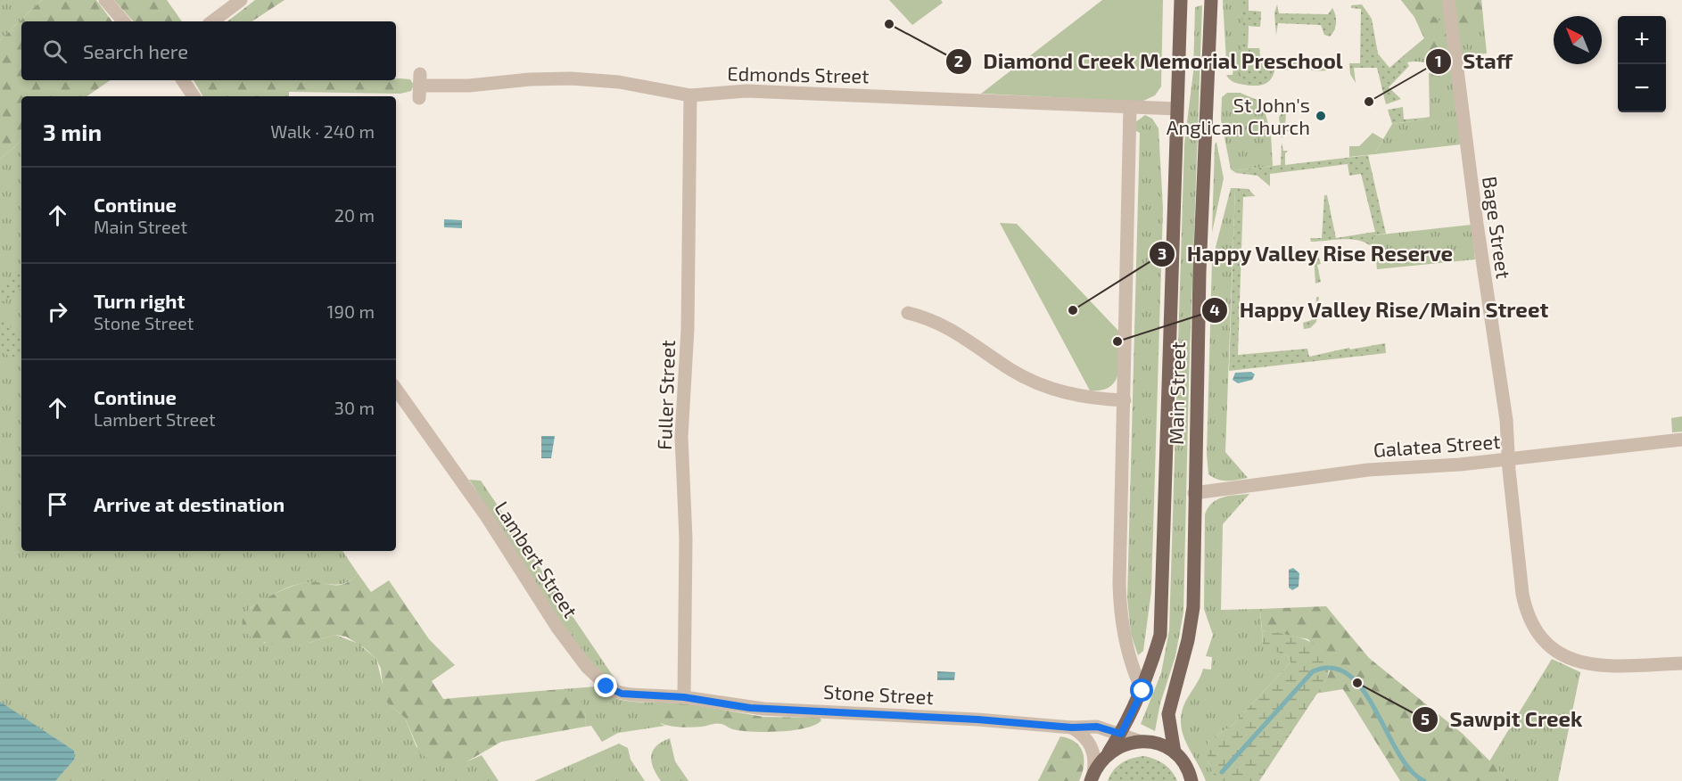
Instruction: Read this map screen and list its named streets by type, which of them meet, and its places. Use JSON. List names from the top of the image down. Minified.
{"streets":{"main road":["Main Street"],"street":["Edmonds Street","Bage Street","Fuller Street","Galatea Street","Lambert Street","Stone Street"]},"crossings":[["Edmonds Street","Main Street"],["Edmonds Street","Fuller Street"],["Bage Street","Galatea Street"],["Main Street","Galatea Street"],["Main Street","Stone Street"],["Fuller Street","Lambert Street"],["Fuller Street","Stone Street"],["Lambert Street","Stone Street"]],"places":["Diamond Creek Memorial Preschool","Staff","St John's Anglican Church","Happy Valley Rise Reserve","Happy Valley Rise/Main Street","Sawpit Creek"],"north":"top left","page":{"map_buttons":["+","−"],"search":"Search here","heading":["3 min","Walk · 240 m"],"list":[["Continue","Main Street","20 m"],["Turn right","Stone Street","190 m"],["Continue","Lambert Street","30 m"],"Arrive at destination"]}}
